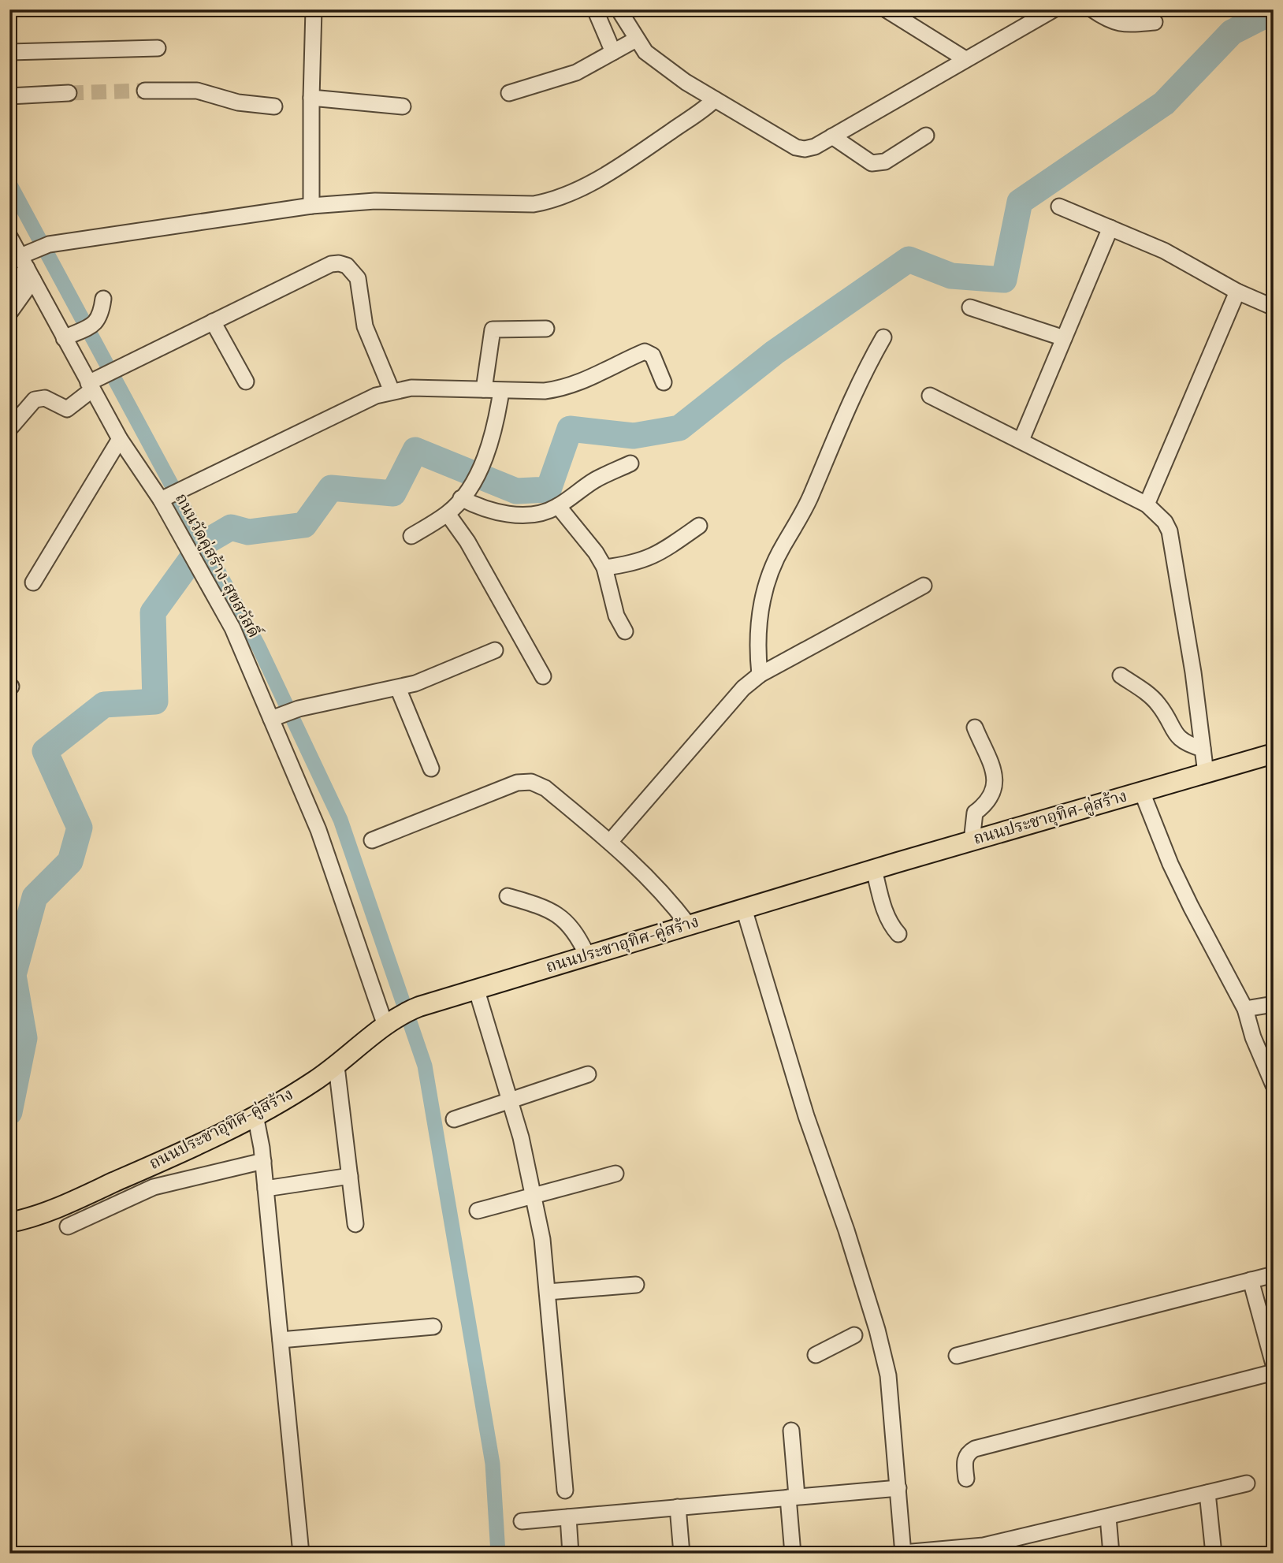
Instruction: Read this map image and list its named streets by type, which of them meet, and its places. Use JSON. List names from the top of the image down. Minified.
{"streets":{"main road":["ถนนประชาอุทิศ-คู่สร้าง"],"street":["ถนนวัดคู่สร้าง-สุขสวัสดิ์"]},"crossings":[["ถนนวัดคู่สร้าง-สุขสวัสดิ์","ถนนประชาอุทิศ-คู่สร้าง"]]}
